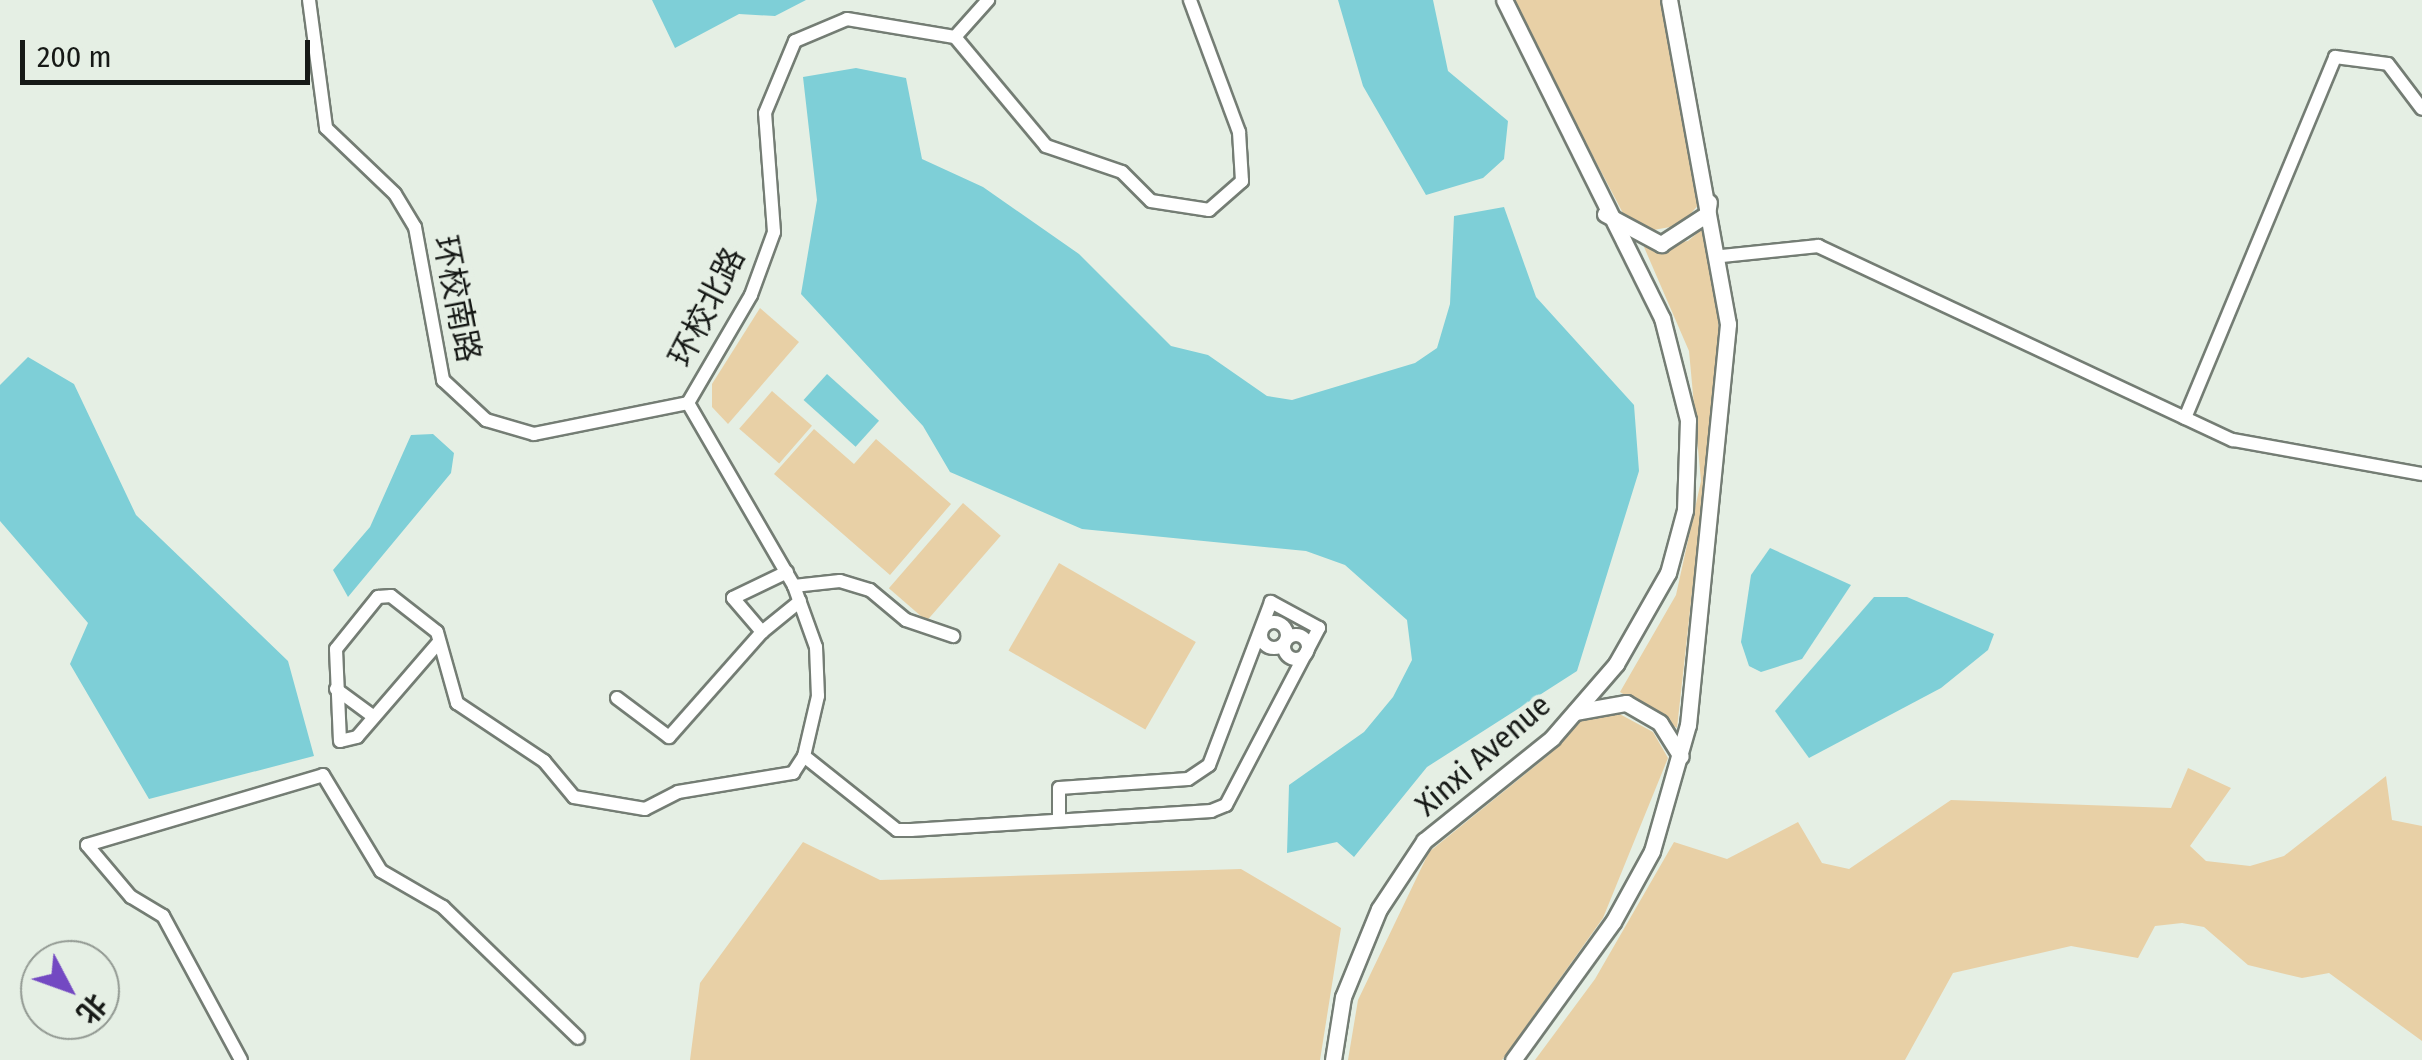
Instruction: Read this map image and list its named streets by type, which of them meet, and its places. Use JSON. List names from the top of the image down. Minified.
{"streets":{"main road":["Xinxi Avenue"],"street":["环校南路","环校北路"]},"crossings":[["环校南路","环校北路"]],"scale_bar":"200 m","north":"bottom right"}
